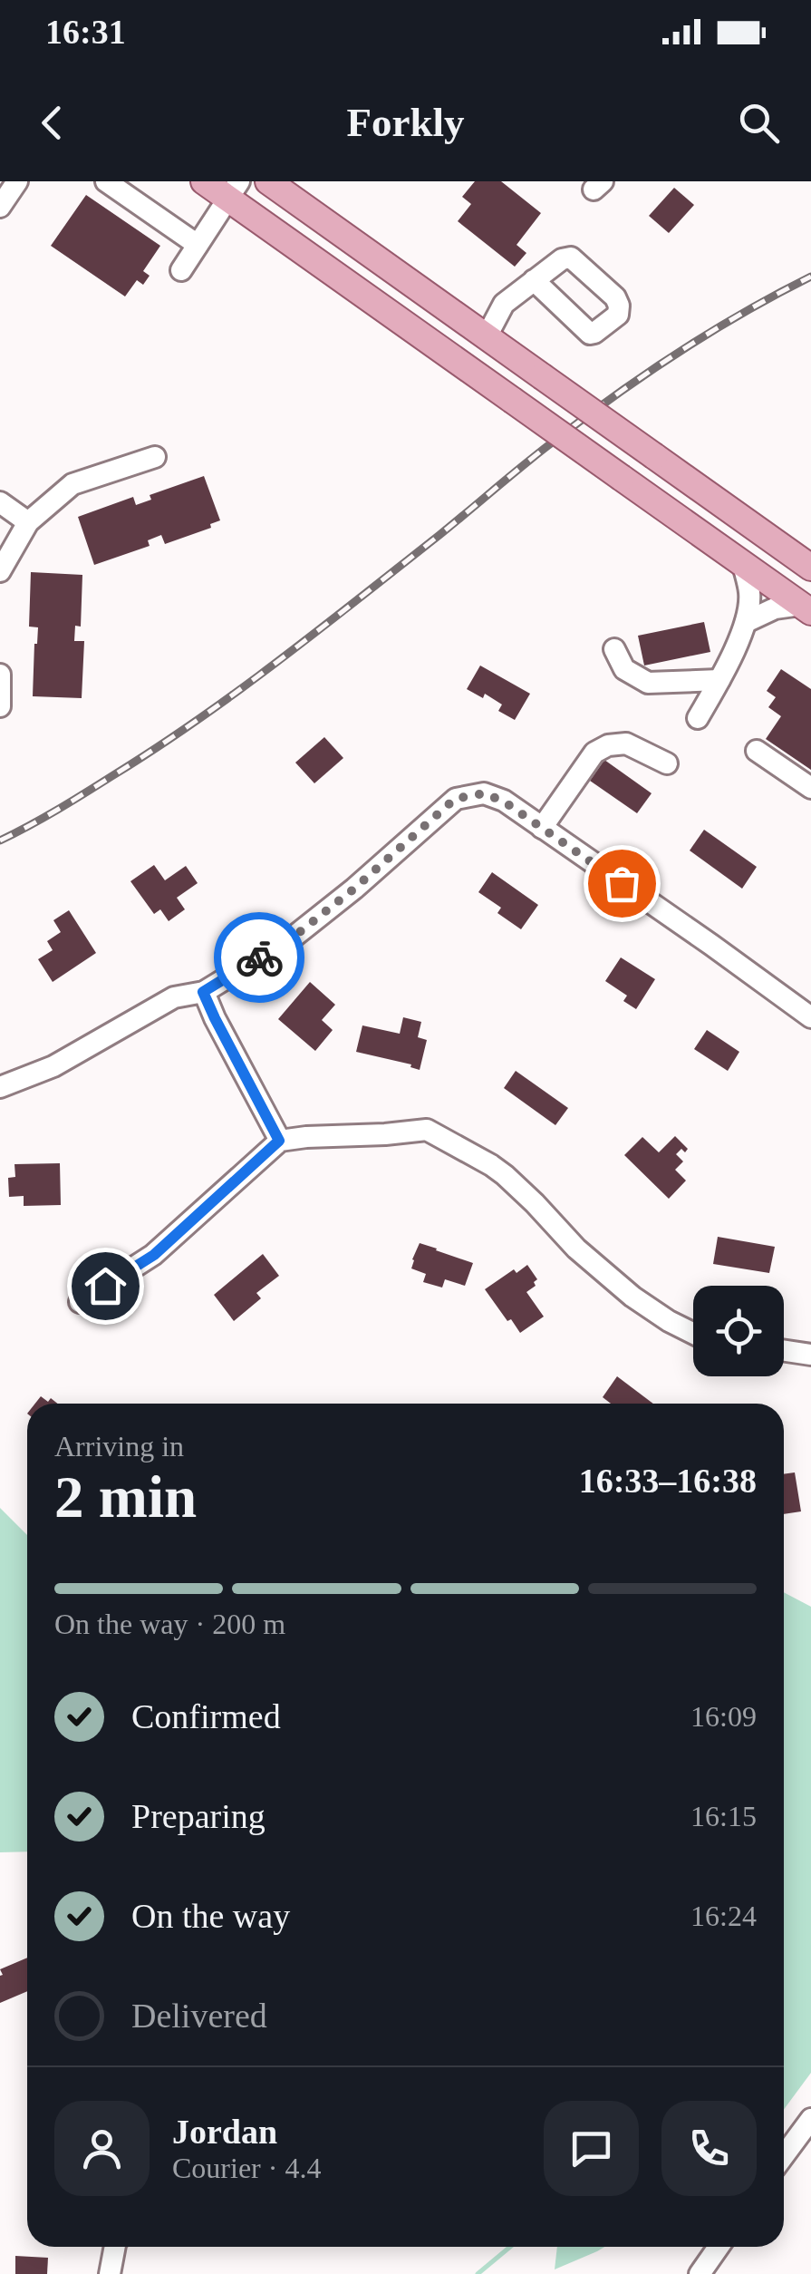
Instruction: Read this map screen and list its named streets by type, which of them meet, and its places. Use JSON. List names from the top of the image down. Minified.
{"page":{"status":"16:31","header":"Forkly","heading":["2 min","Arriving in","16:33–16:38"],"panel":["Jordan","Courier · 4.4"],"bar":"On the way · 200 m","list":[["Confirmed","16:09"],["Preparing","16:15"],["On the way","16:24"],"Delivered"]}}
